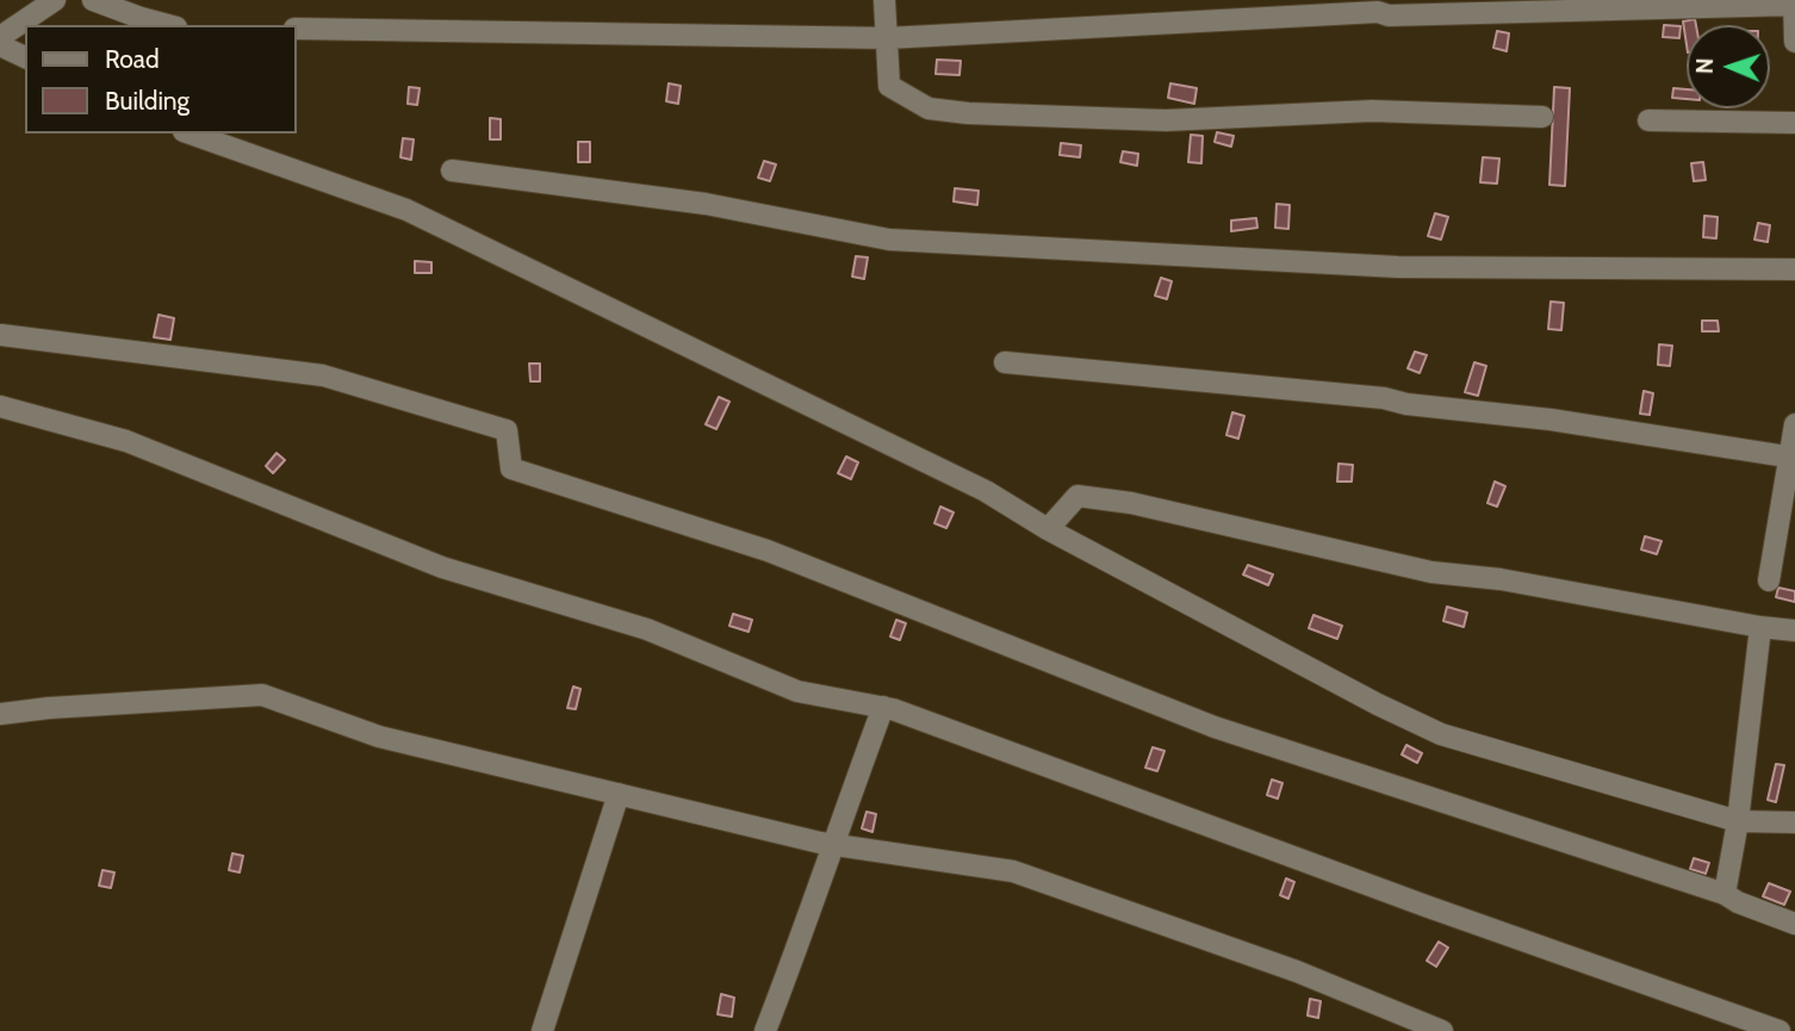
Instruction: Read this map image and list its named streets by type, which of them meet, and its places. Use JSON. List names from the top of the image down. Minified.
{"legend":["Road","Building"],"north":"left"}
